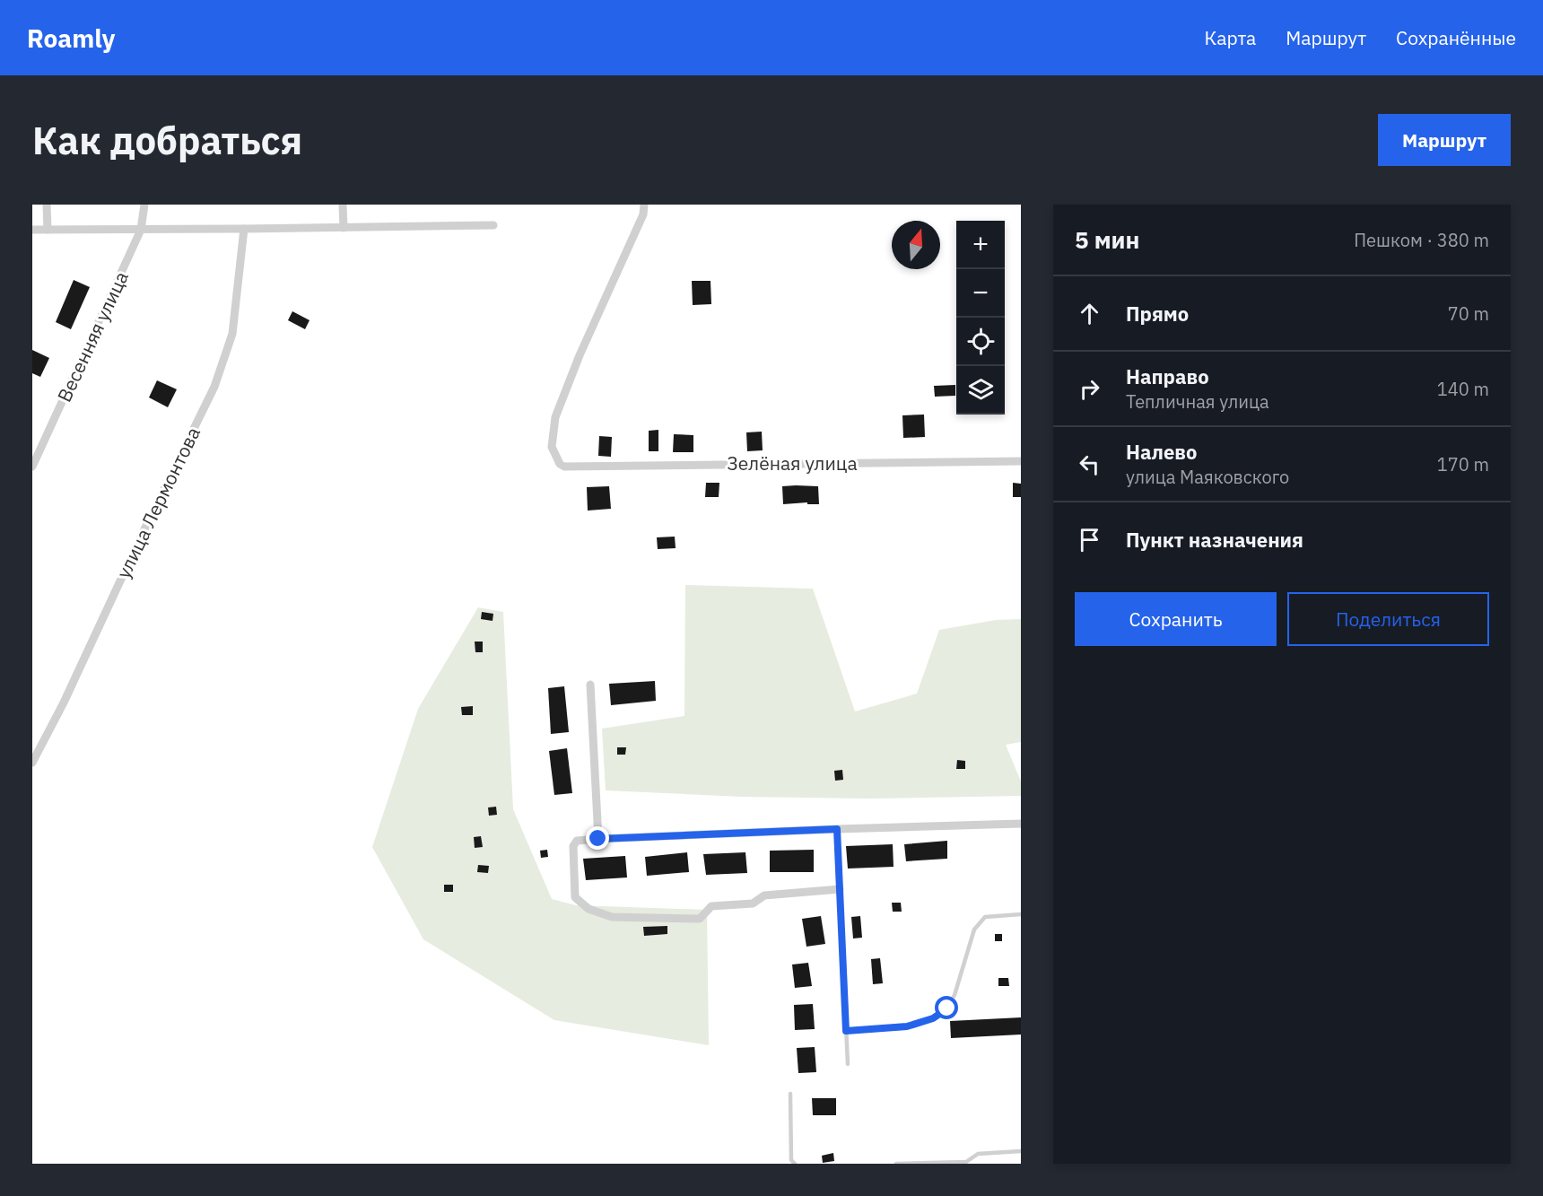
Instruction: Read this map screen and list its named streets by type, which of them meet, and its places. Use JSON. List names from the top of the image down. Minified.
{"streets":{"street":["Весенняя улица","Зелёная улица","улица Лермонтова"]},"north":"top","page":{"header":"Roamly","nav":["Карта","Маршрут","Сохранённые"],"buttons":["Маршрут",["Сохранить","Поделиться"]],"title":"Как добраться","heading":["5 мин","Пешком · 380 m"],"map_buttons":["+","−"],"list":[["Прямо","70 m"],["Направо","Тепличная улица","140 m"],["Налево","улица Маяковского","170 m"],"Пункт назначения"]}}
